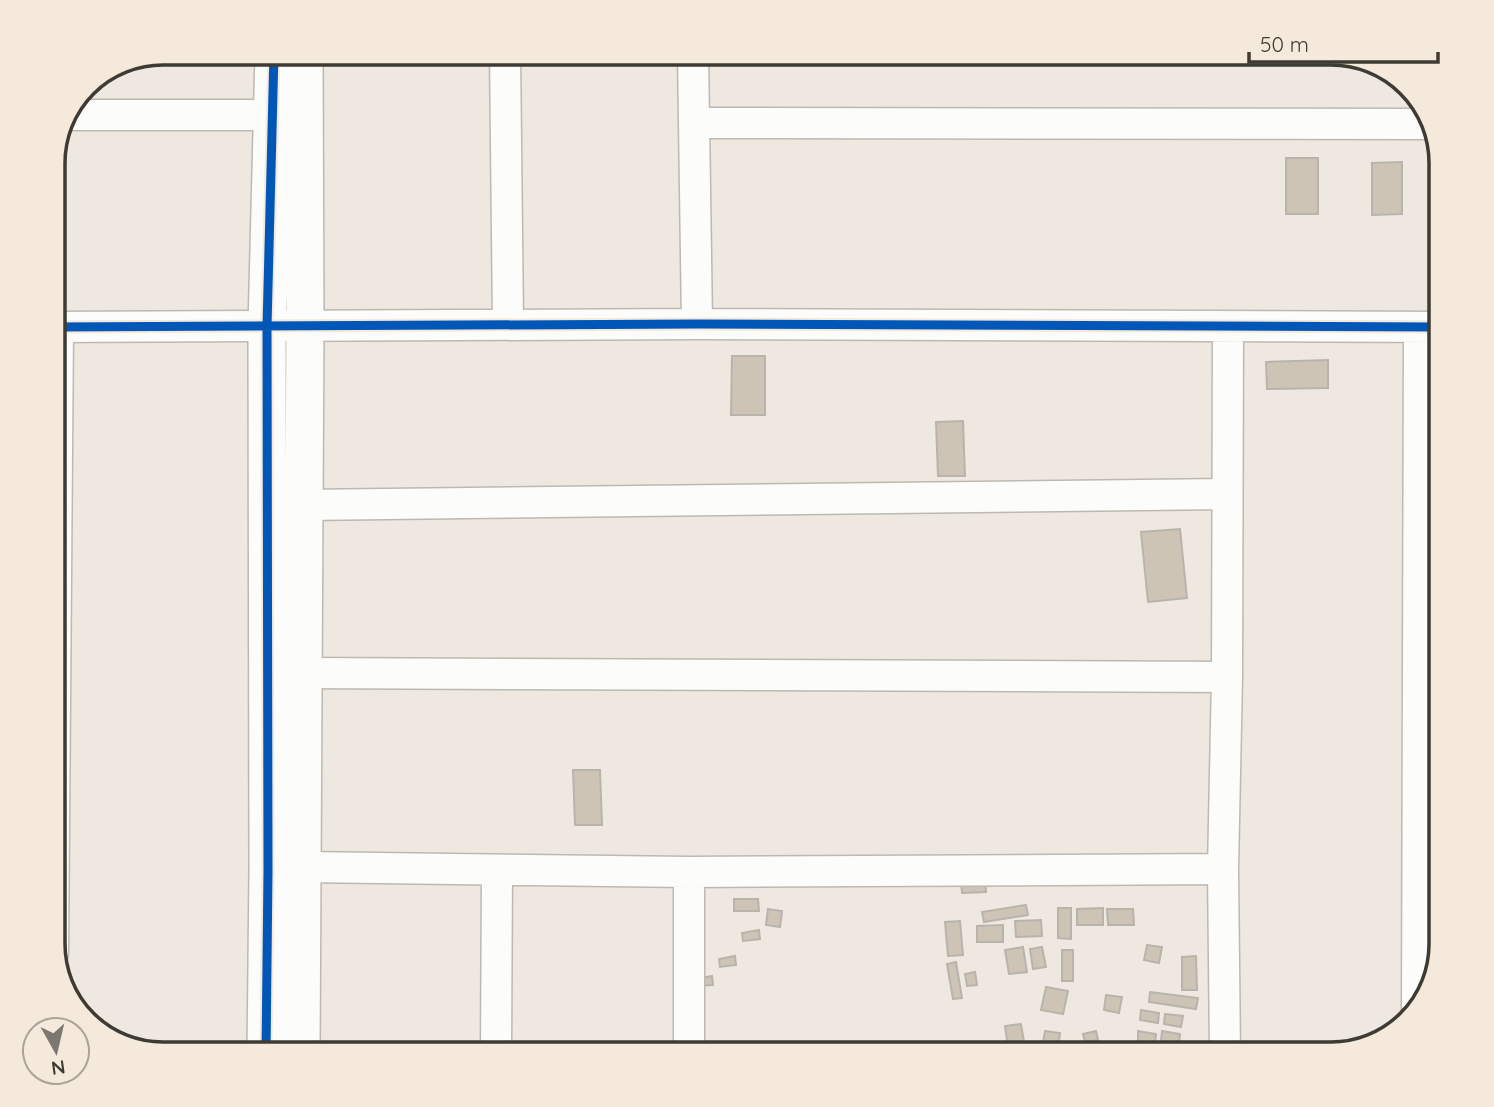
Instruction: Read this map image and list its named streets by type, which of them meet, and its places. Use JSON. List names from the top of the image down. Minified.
{"scale_bar":"50 m","north":"bottom"}
